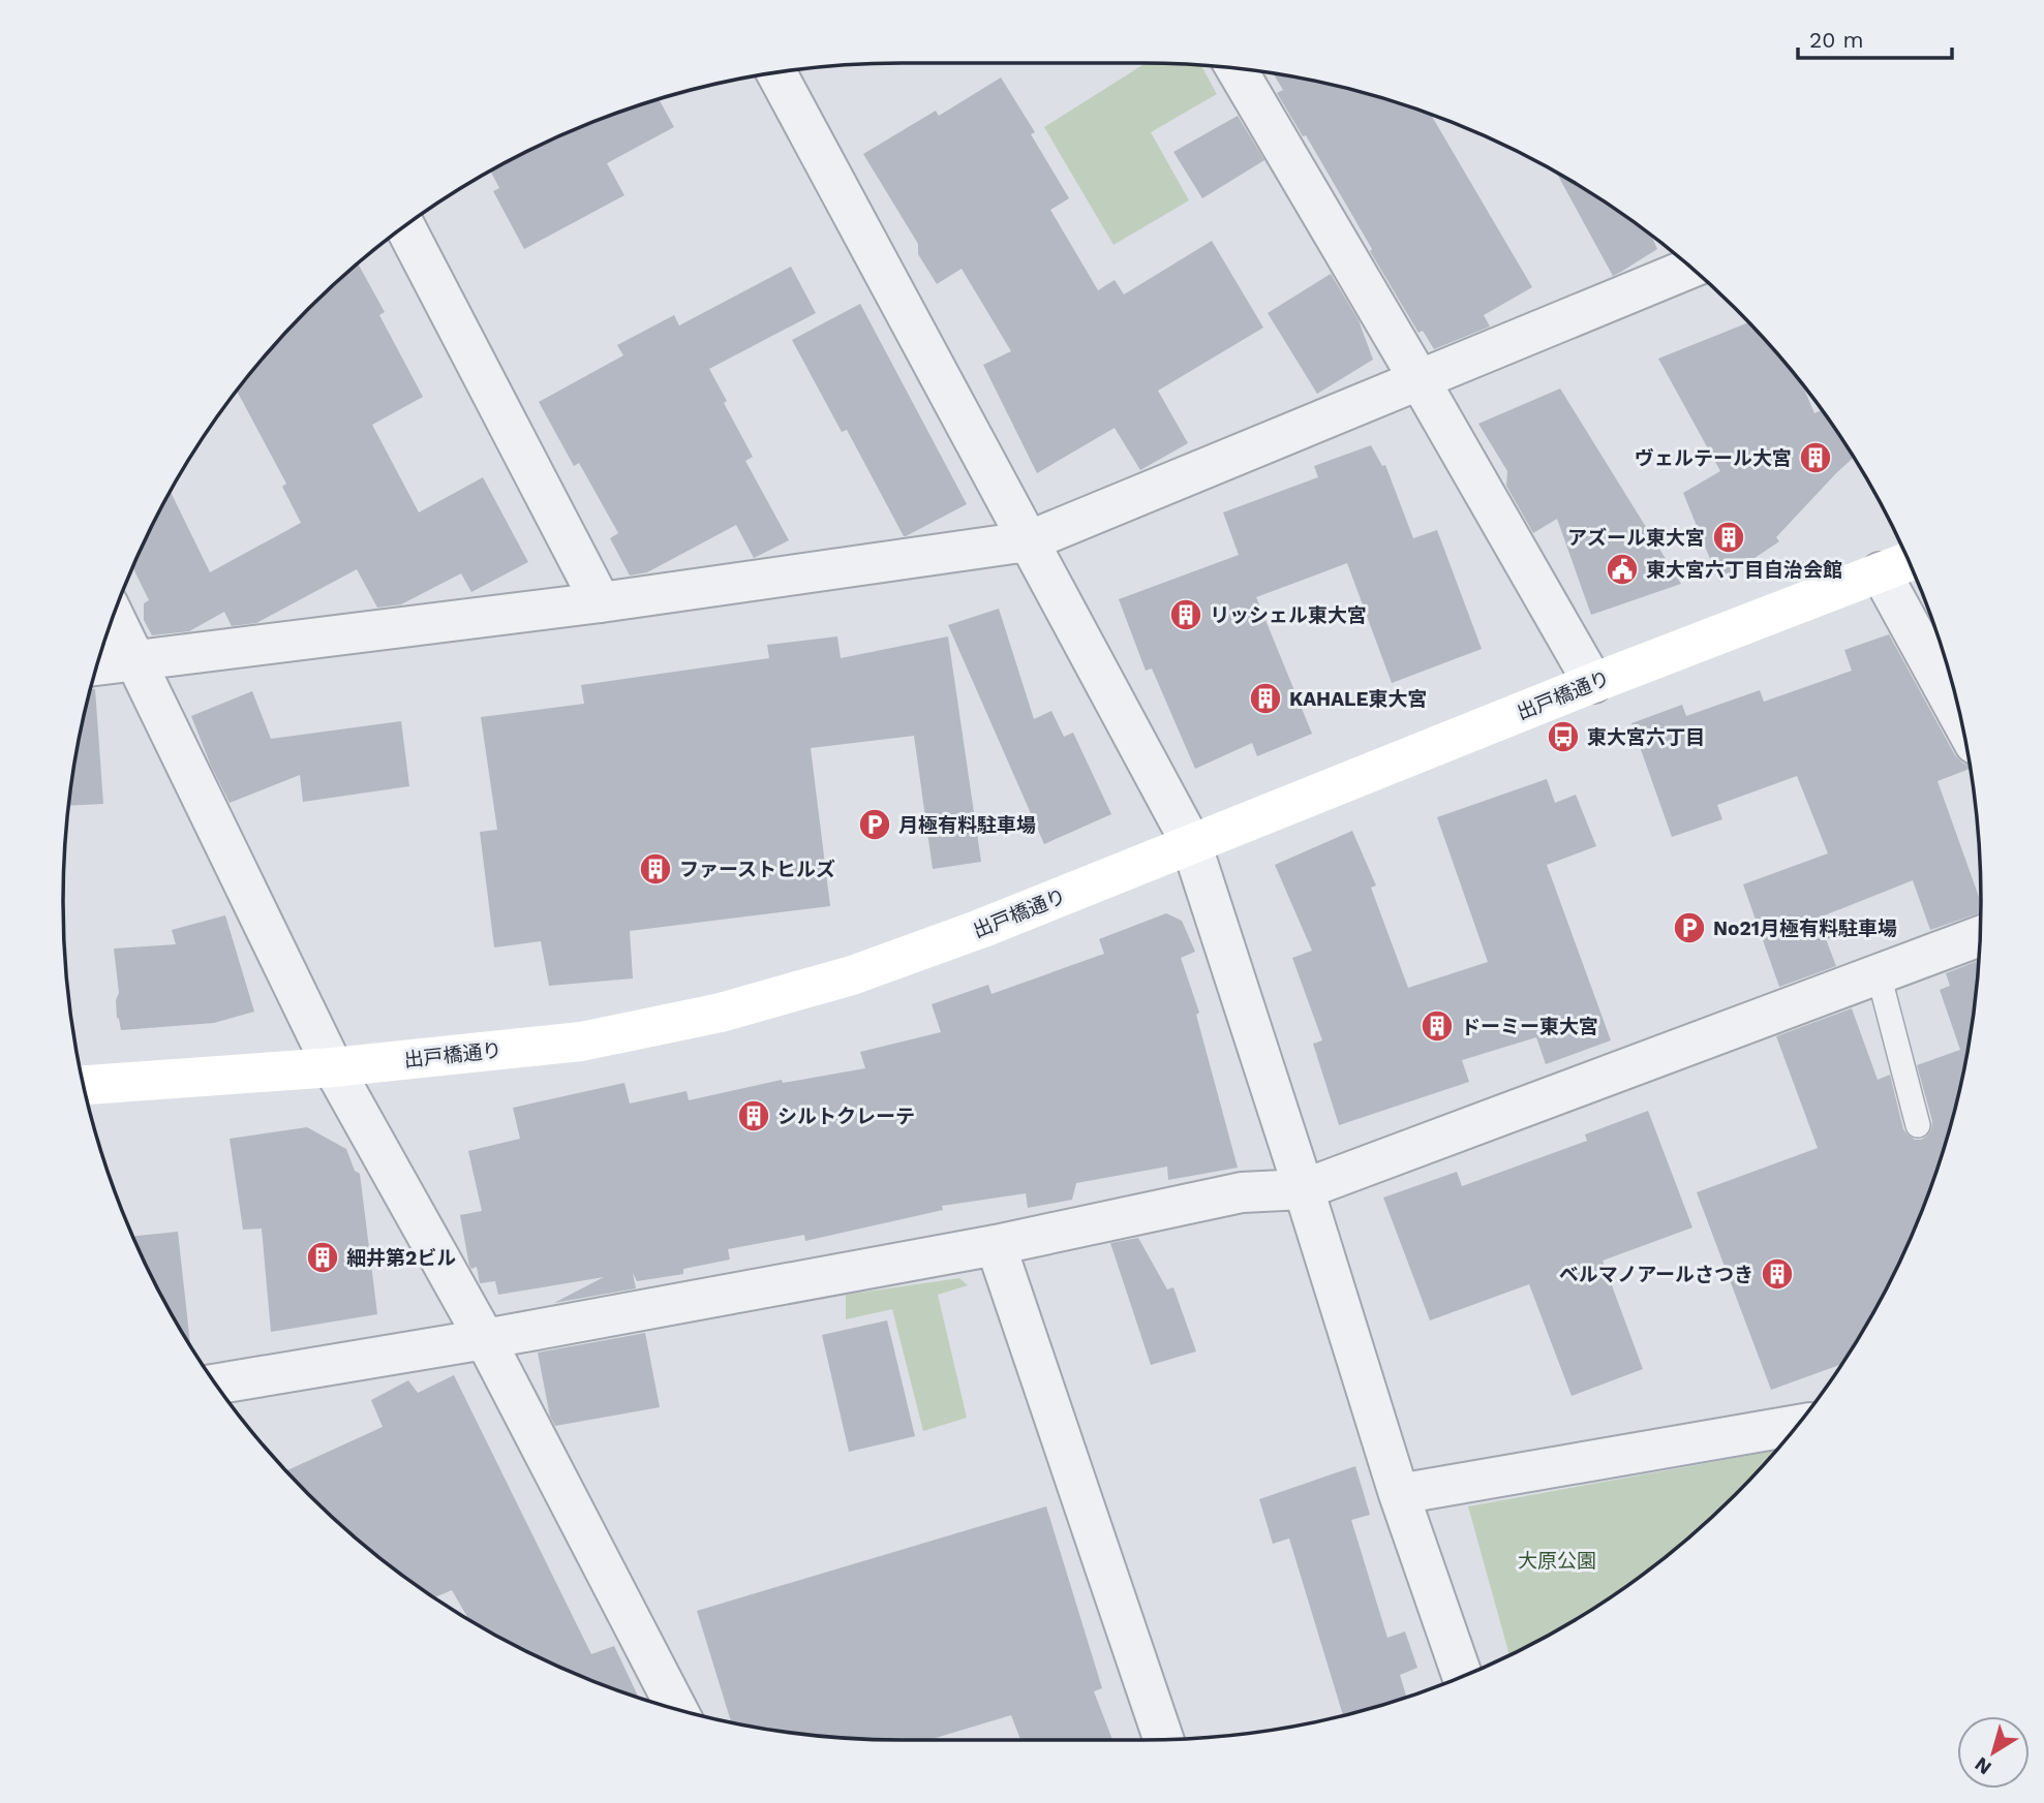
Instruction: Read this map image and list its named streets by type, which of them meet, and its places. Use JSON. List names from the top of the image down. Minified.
{"streets":{"street":["出戸橋通り"]},"parks":["大原公園"],"places":{"building":["ヴェルテール大宮","アズール東大宮","リッシェル東大宮","KAHALE東大宮","ファーストヒルズ","ドーミー東大宮","シルトクレーテ","細井第2ビル","ベルマノアールさつき"],"public building":["東大宮六丁目自治会館"],"bus stop":["東大宮六丁目"],"parking":["月極有料駐車場","No21月極有料駐車場"]},"scale_bar":"20 m","north":"bottom left"}
